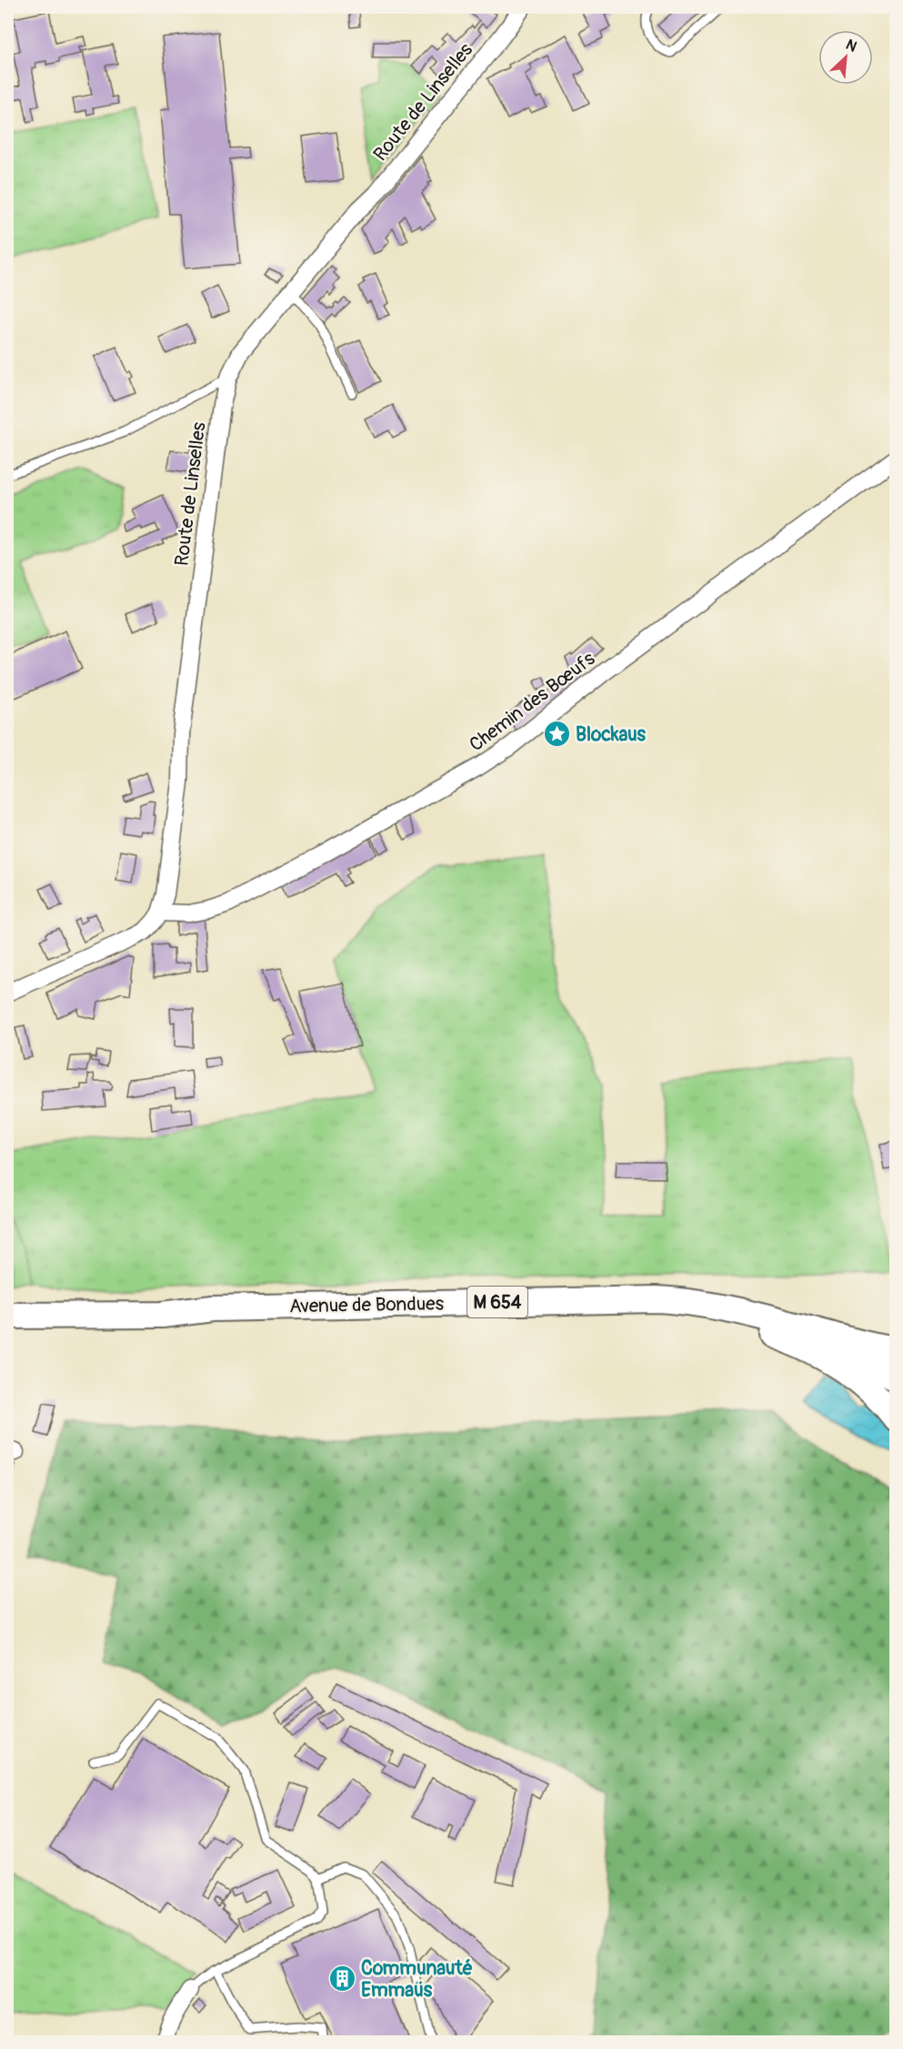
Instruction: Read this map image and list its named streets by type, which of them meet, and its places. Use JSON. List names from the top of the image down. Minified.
{"streets":{"main road":["M 654","Avenue de Bondues"],"street":["Route de Linselles","Chemin des Bœufs"]},"crossings":[["Route de Linselles","Chemin des Bœufs"]],"places":{"place":["Blockaus"],"building":["Communauté Emmaüs"]},"north":"top right"}
